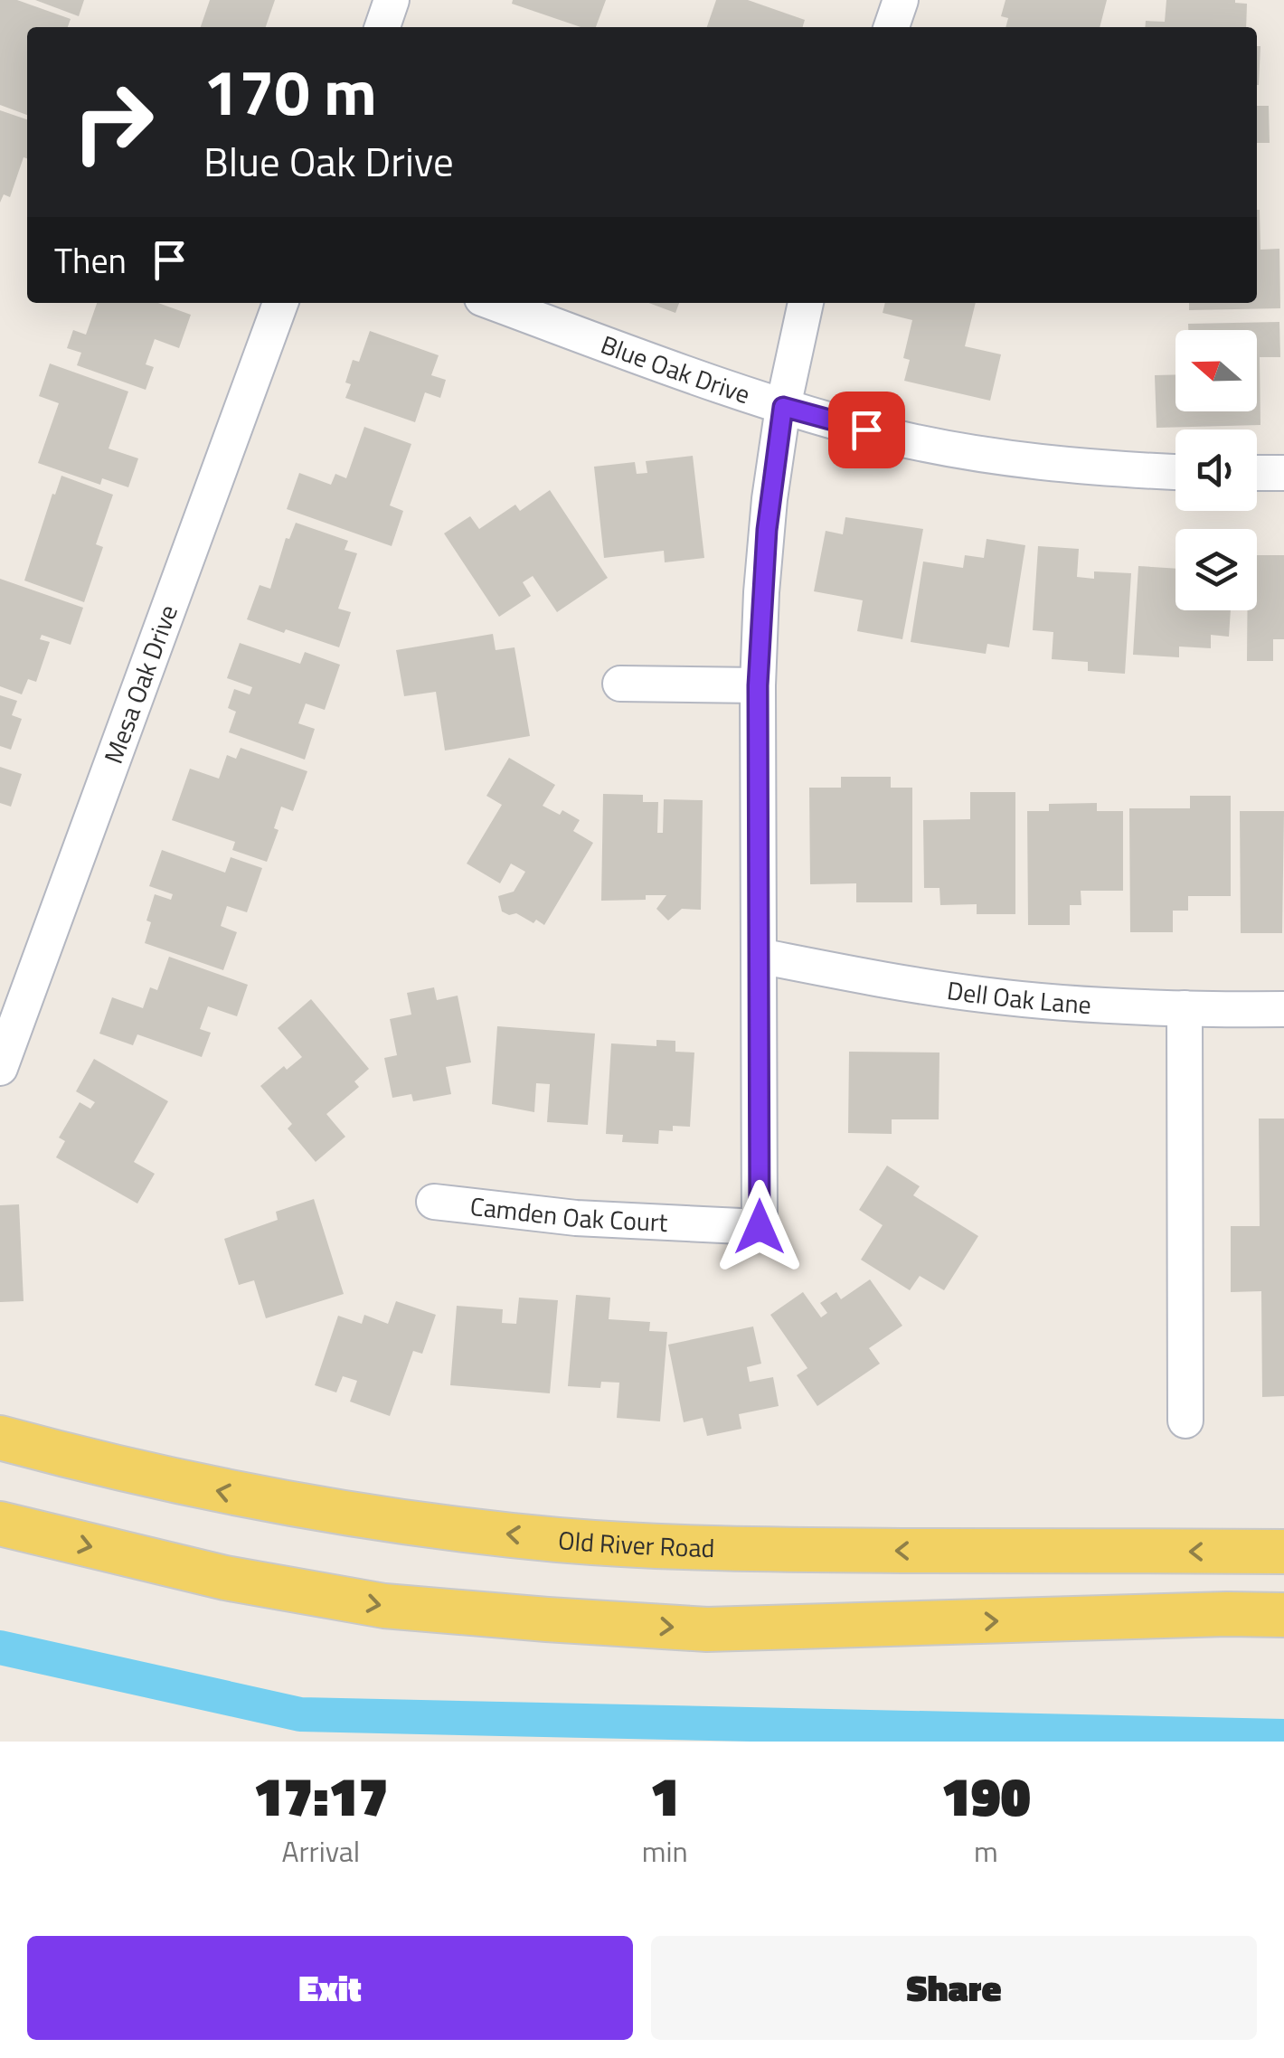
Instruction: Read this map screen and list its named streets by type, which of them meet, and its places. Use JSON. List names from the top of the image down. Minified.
{"streets":{"main road":["Old River Road"],"street":["Blue Oak Drive","Mesa Oak Drive","Dell Oak Lane","Camden Oak Court"]},"crossings":[["Dell Oak Lane","Camden Oak Court"]],"north":"left","page":{"turn":["170 m","Blue Oak Drive"],"then":"Then","eta":["17:17","Arrival","1","min","190","m"],"buttons":["Exit","Share"]}}
